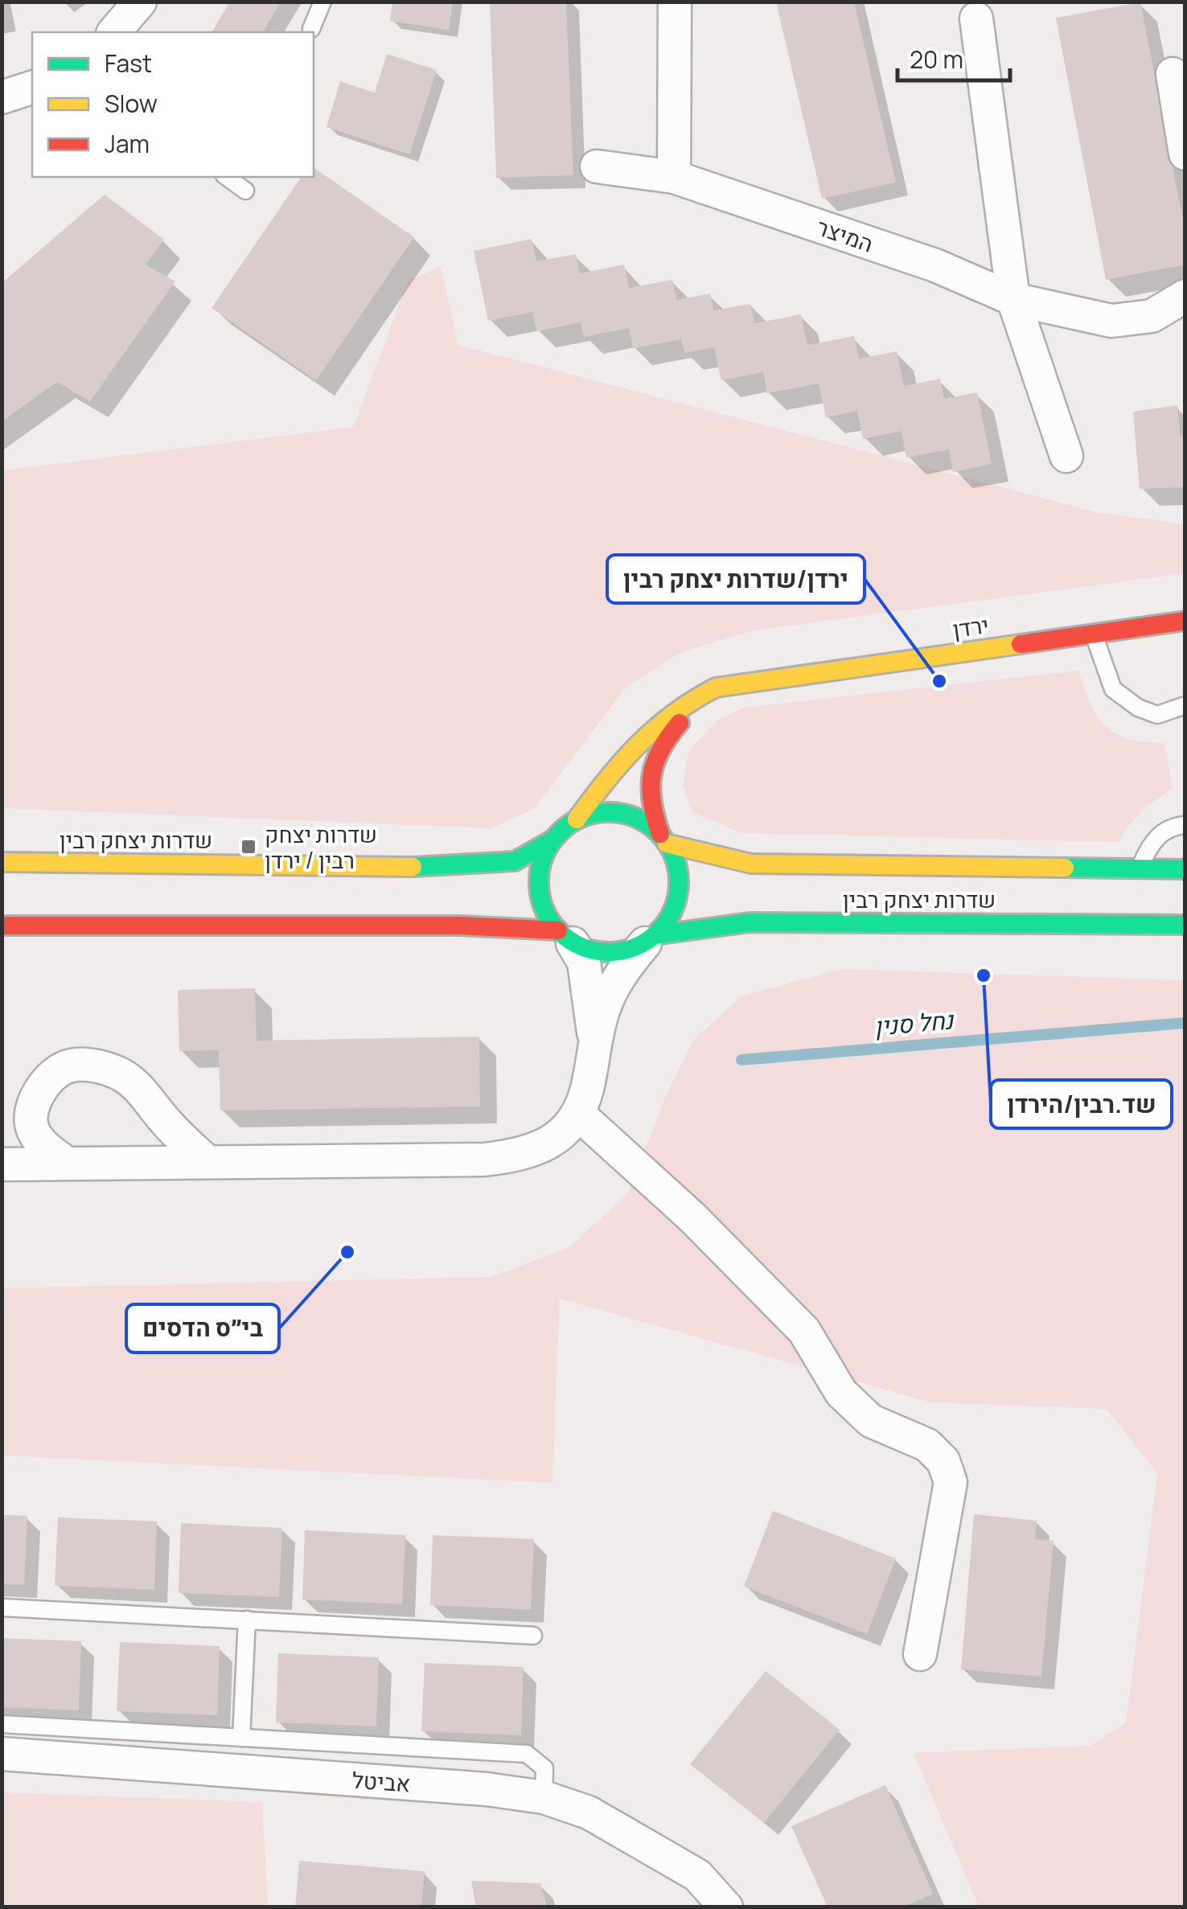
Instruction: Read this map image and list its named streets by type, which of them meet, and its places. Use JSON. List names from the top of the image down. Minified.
{"streets":{"main road":["ירדן","שדרות יצחק רבין"],"street":["המיצר","אביטל"]},"crossings":[["ירדן","שדרות יצחק רבין"]],"water":["נחל סנין"],"places":{"other":["ירדן/שדרות יצחק רבין","שד.רבין/הירדן","בי״ס הדסים"],"transit":["שדרות יצחק רבין / ירדן"]},"legend":["Fast","Slow","Jam"],"scale_bar":"20 m"}
